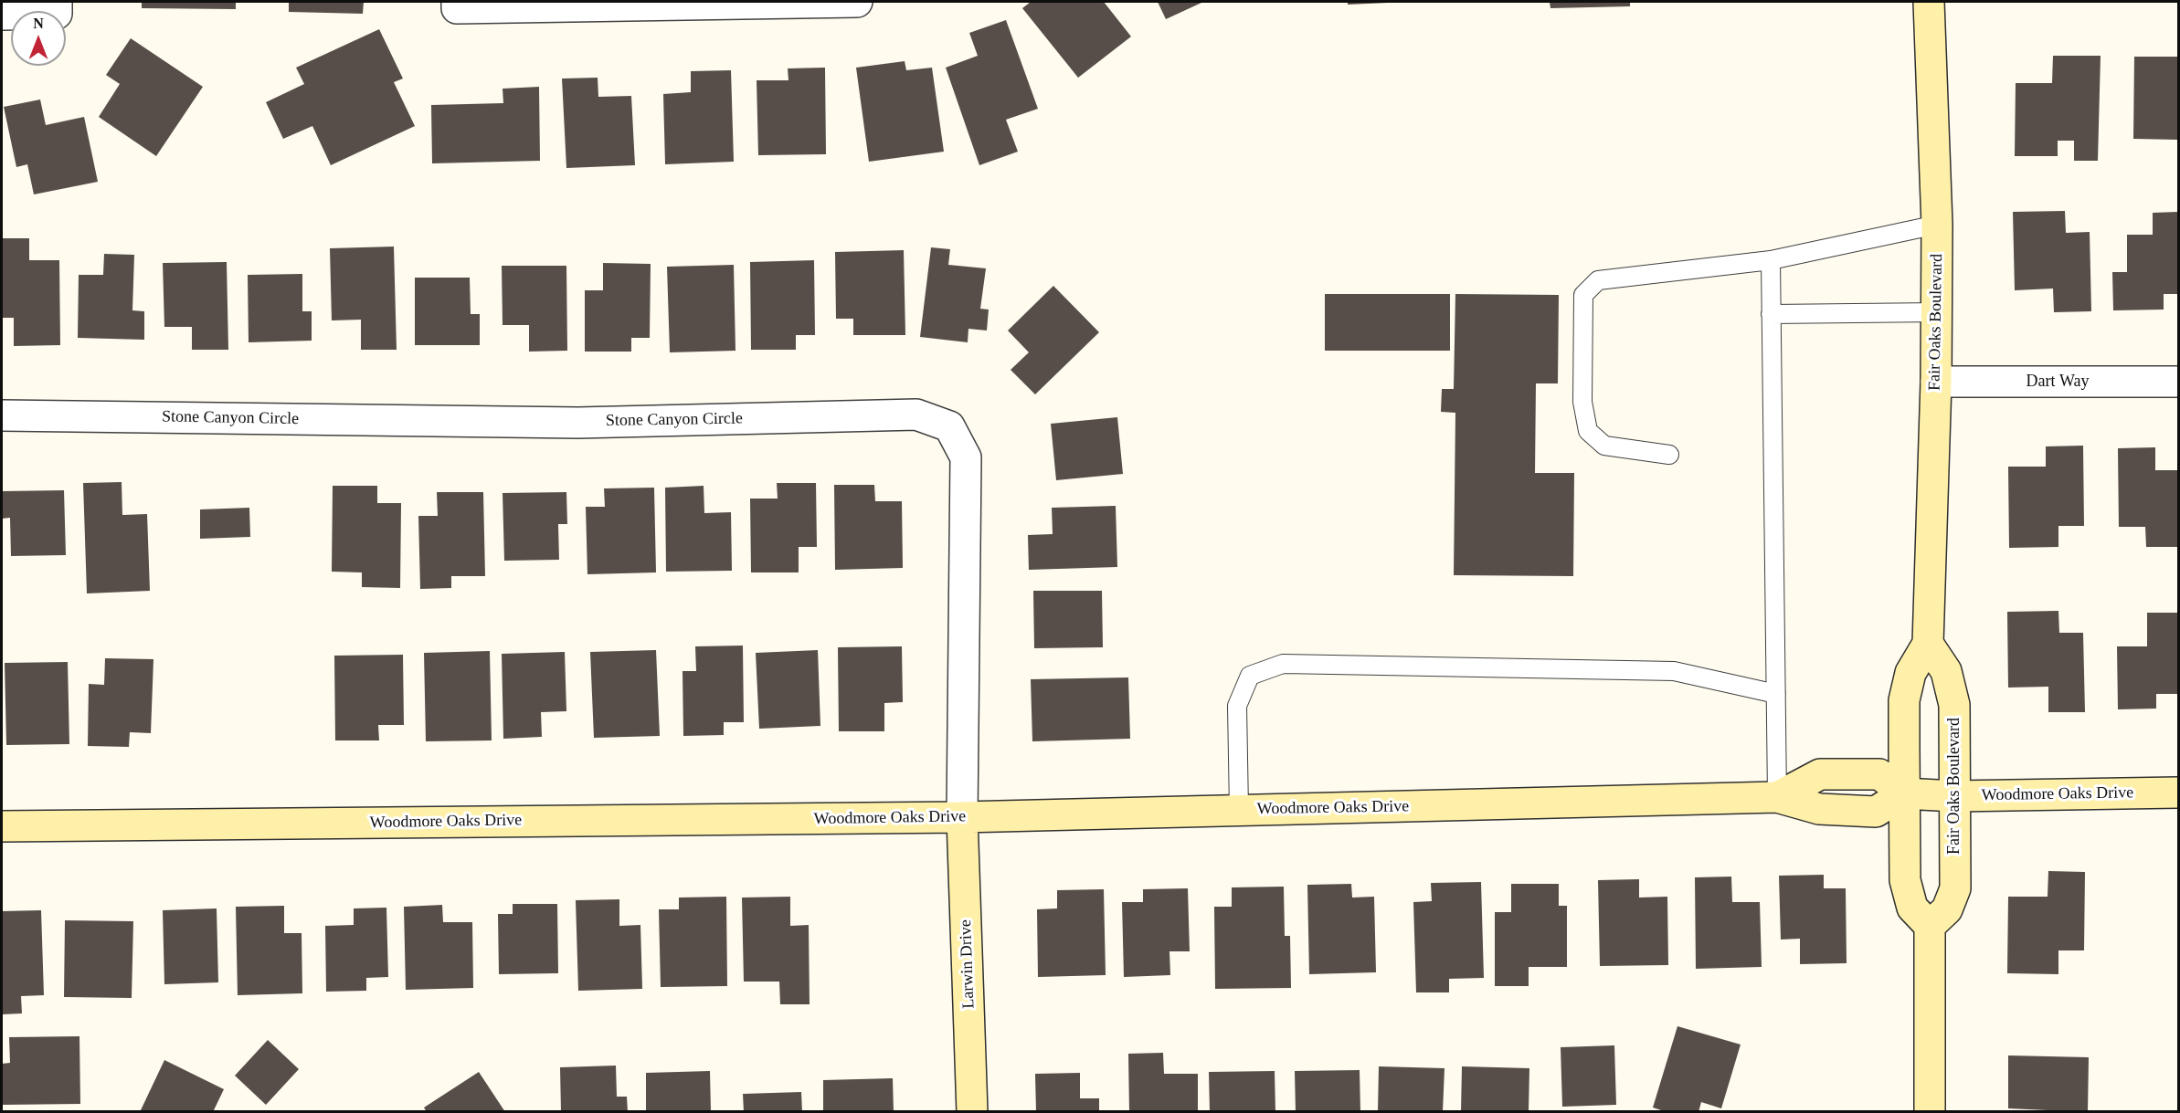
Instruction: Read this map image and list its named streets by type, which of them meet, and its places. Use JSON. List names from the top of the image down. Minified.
{"streets":{"street":["Fair Oaks Boulevard","Dart Way","Stone Canyon Circle","Woodmore Oaks Drive","Larwin Drive"]},"crossings":[["Fair Oaks Boulevard","Dart Way"],["Fair Oaks Boulevard","Woodmore Oaks Drive"],["Stone Canyon Circle","Woodmore Oaks Drive"],["Stone Canyon Circle","Larwin Drive"],["Woodmore Oaks Drive","Larwin Drive"]],"north":"top"}
